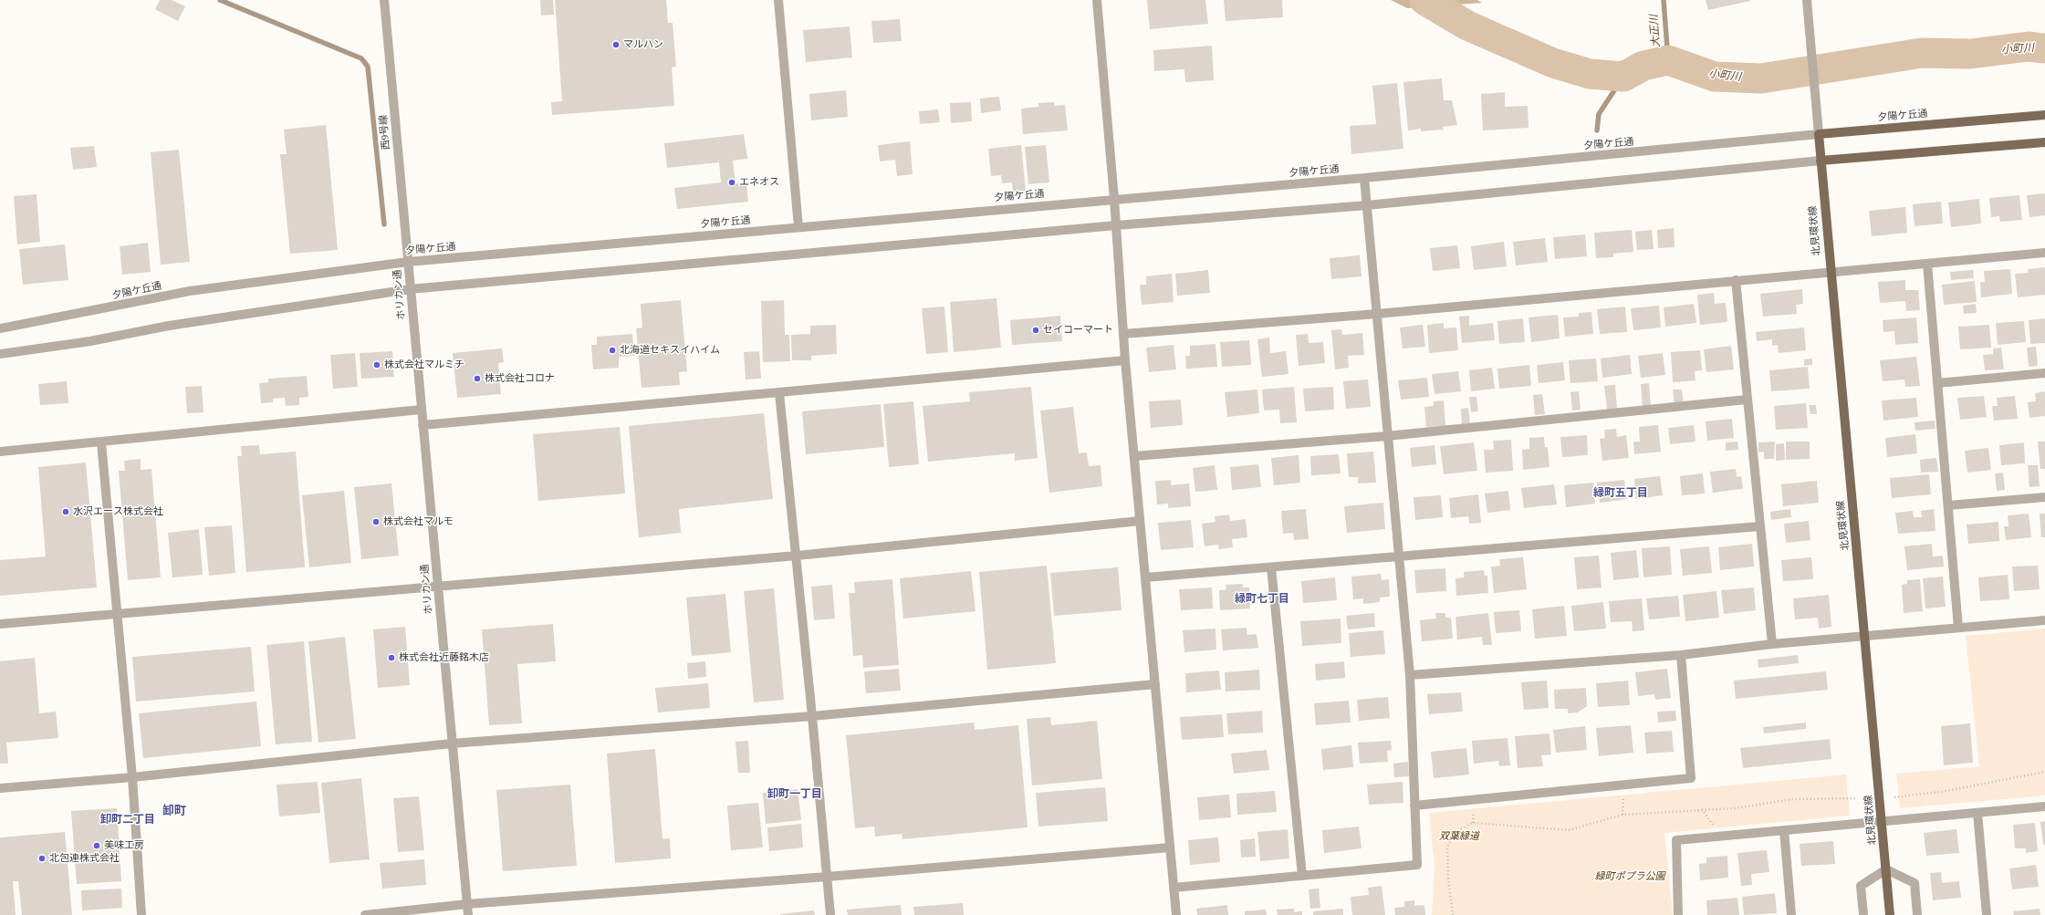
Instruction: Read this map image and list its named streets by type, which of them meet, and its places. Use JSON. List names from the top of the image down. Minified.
{"streets":{"main road":["夕陽ケ丘通","北見環状線"],"street":["西9号線","ホリカン通"]},"crossings":[["夕陽ケ丘通","西9号線"],["夕陽ケ丘通","北見環状線"],["夕陽ケ丘通","ホリカン通"],["西9号線","ホリカン通"]],"districts":["緑町五丁目","緑町七丁目","卸町一丁目","卸町","卸町二丁目"],"water":["大正川","小町川"],"parks":["双葉緑道","緑町ポプラ公園"],"places":["マルハン","エネオス","セイコーマート","北海道セキスイハイム","株式会社マルミチ","株式会社コロナ","水沢エース株式会社","株式会社マルモ","株式会社近藤銘木店","美味工房","北包連株式会社"]}
